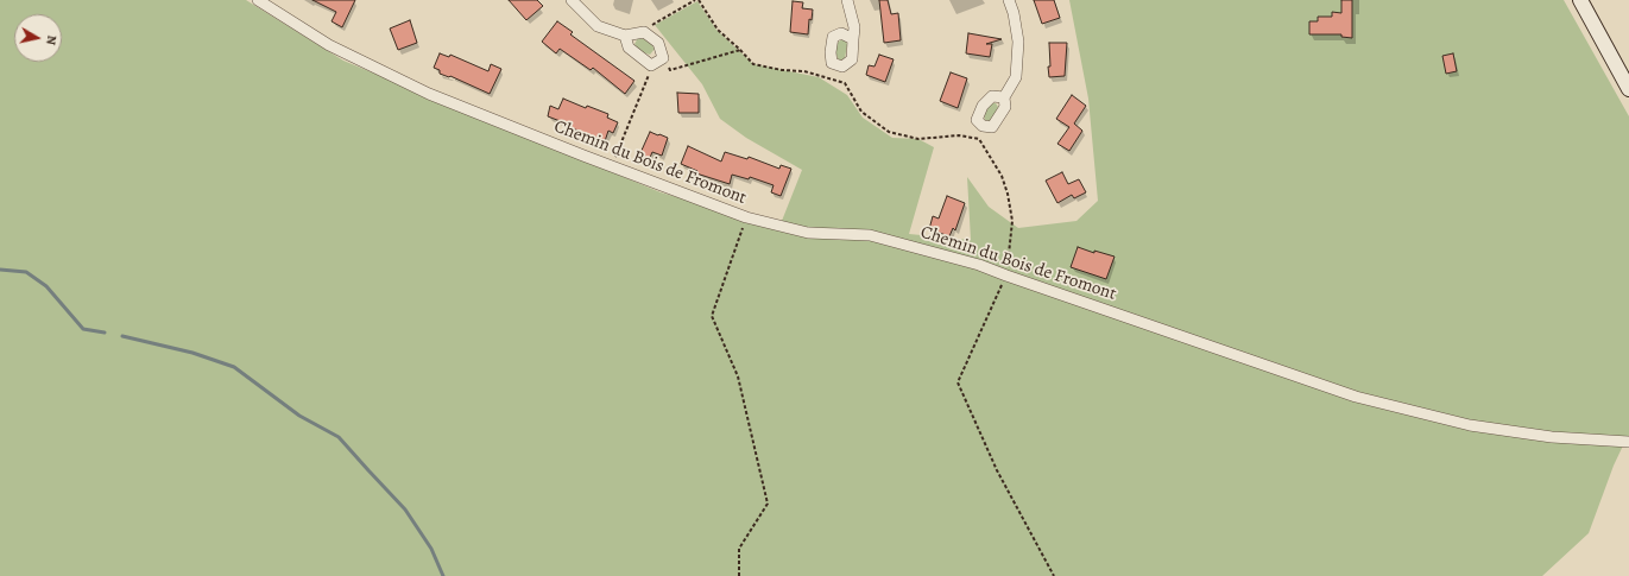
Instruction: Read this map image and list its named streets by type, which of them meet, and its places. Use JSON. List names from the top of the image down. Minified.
{"streets":{"street":["Chemin du Bois de Fromont"]},"north":"right"}
